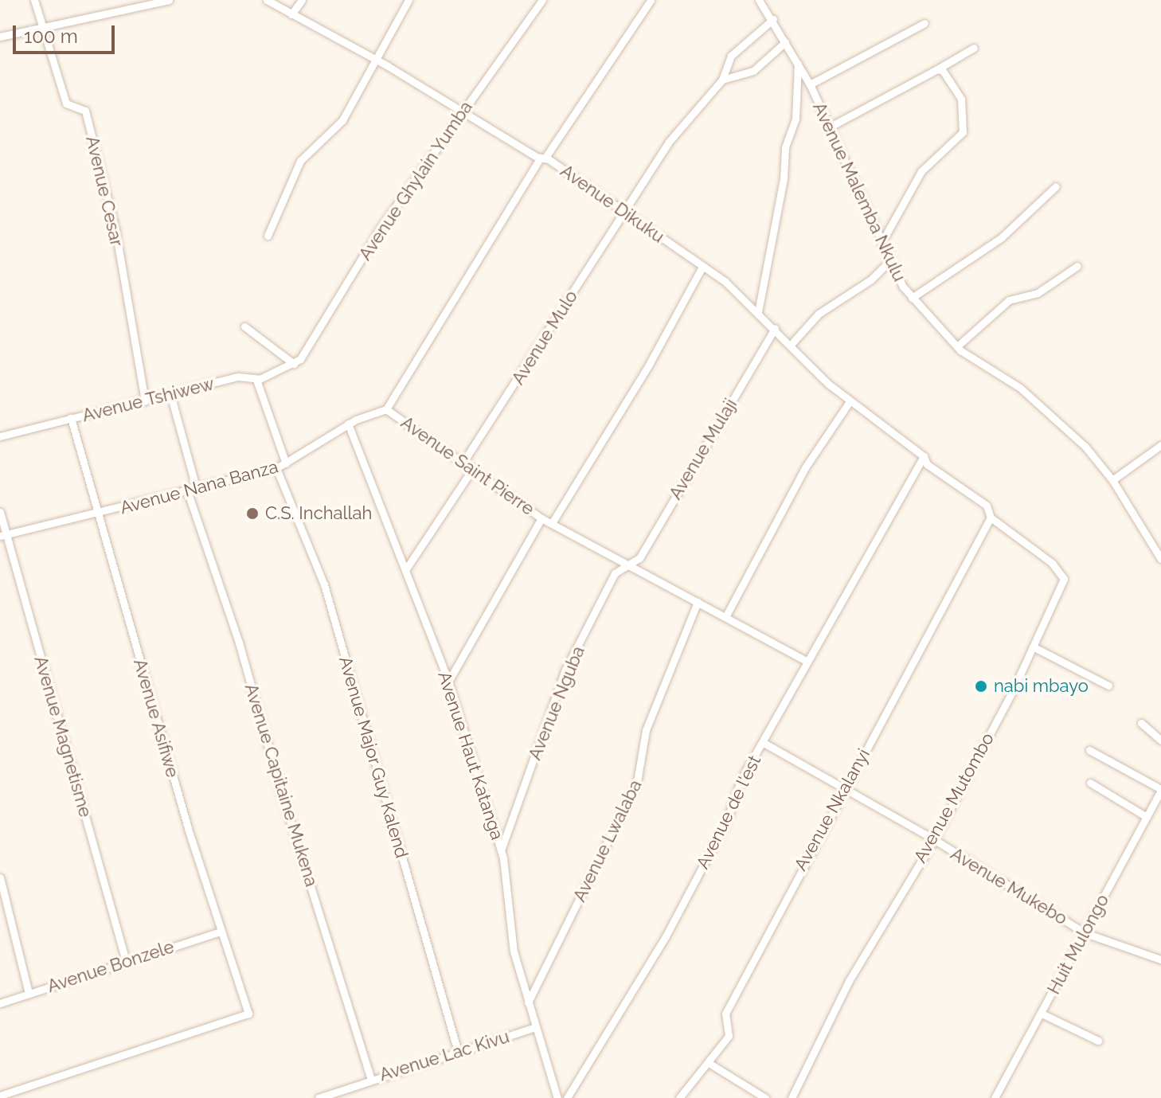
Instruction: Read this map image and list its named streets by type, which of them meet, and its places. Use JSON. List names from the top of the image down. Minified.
{"streets":{"street":["Avenue Ghylain Yumba","Avenue Cesar","Avenue Malemba Nkulu","Avenue Dikuku","Avenue Mulo","Avenue Tshiwew","Avenue Mulaji","Avenue Saint Pierre","Avenue Nana Banza","Avenue Nguba","Avenue Asifiwe","Avenue Magnetisme","Avenue Haut Katanga","Avenue Major Guy Kalend","Avenue Capitaine Mukena","Avenue Mutombo","Avenue Nkalanyi","Avenue de l'est","Avenue Lwalaba","Avenue Mukebo","Huit Mulongo","Avenue Bonzele","Avenue Lac Kivu"]},"crossings":[["Avenue Ghylain Yumba","Avenue Dikuku"],["Avenue Ghylain Yumba","Avenue Tshiwew"],["Avenue Cesar","Avenue Tshiwew"],["Avenue Malemba Nkulu","Avenue Mulo"],["Avenue Dikuku","Avenue Mulo"],["Avenue Dikuku","Avenue Mulaji"],["Avenue Dikuku","Avenue Saint Pierre"],["Avenue Dikuku","Avenue Mutombo"],["Avenue Dikuku","Avenue Nkalanyi"],["Avenue Dikuku","Avenue de l'est"],["Avenue Mulo","Avenue Saint Pierre"],["Avenue Tshiwew","Avenue Asifiwe"],["Avenue Mulaji","Avenue Saint Pierre"],["Avenue Mulaji","Avenue Nguba"],["Avenue Saint Pierre","Avenue Nana Banza"],["Avenue Saint Pierre","Avenue Nguba"],["Avenue Saint Pierre","Avenue de l'est"],["Avenue Saint Pierre","Avenue Lwalaba"],["Avenue Nana Banza","Avenue Asifiwe"],["Avenue Nana Banza","Avenue Magnetisme"],["Avenue Nana Banza","Avenue Haut Katanga"],["Avenue Nana Banza","Avenue Major Guy Kalend"],["Avenue Nana Banza","Avenue Capitaine Mukena"],["Avenue Nguba","Avenue Haut Katanga"],["Avenue Asifiwe","Avenue Bonzele"],["Avenue Magnetisme","Avenue Bonzele"],["Avenue Haut Katanga","Avenue Lwalaba"],["Avenue Haut Katanga","Avenue Lac Kivu"],["Avenue Major Guy Kalend","Avenue Lac Kivu"],["Avenue Capitaine Mukena","Avenue Lac Kivu"],["Avenue Mutombo","Avenue Nkalanyi"],["Avenue Mutombo","Avenue Mukebo"],["Avenue Nkalanyi","Avenue Mukebo"],["Avenue de l'est","Avenue Mukebo"],["Avenue Mukebo","Huit Mulongo"]],"places":["C.S. Inchallah","nabi mbayo"],"scale_bar":"100 m"}
